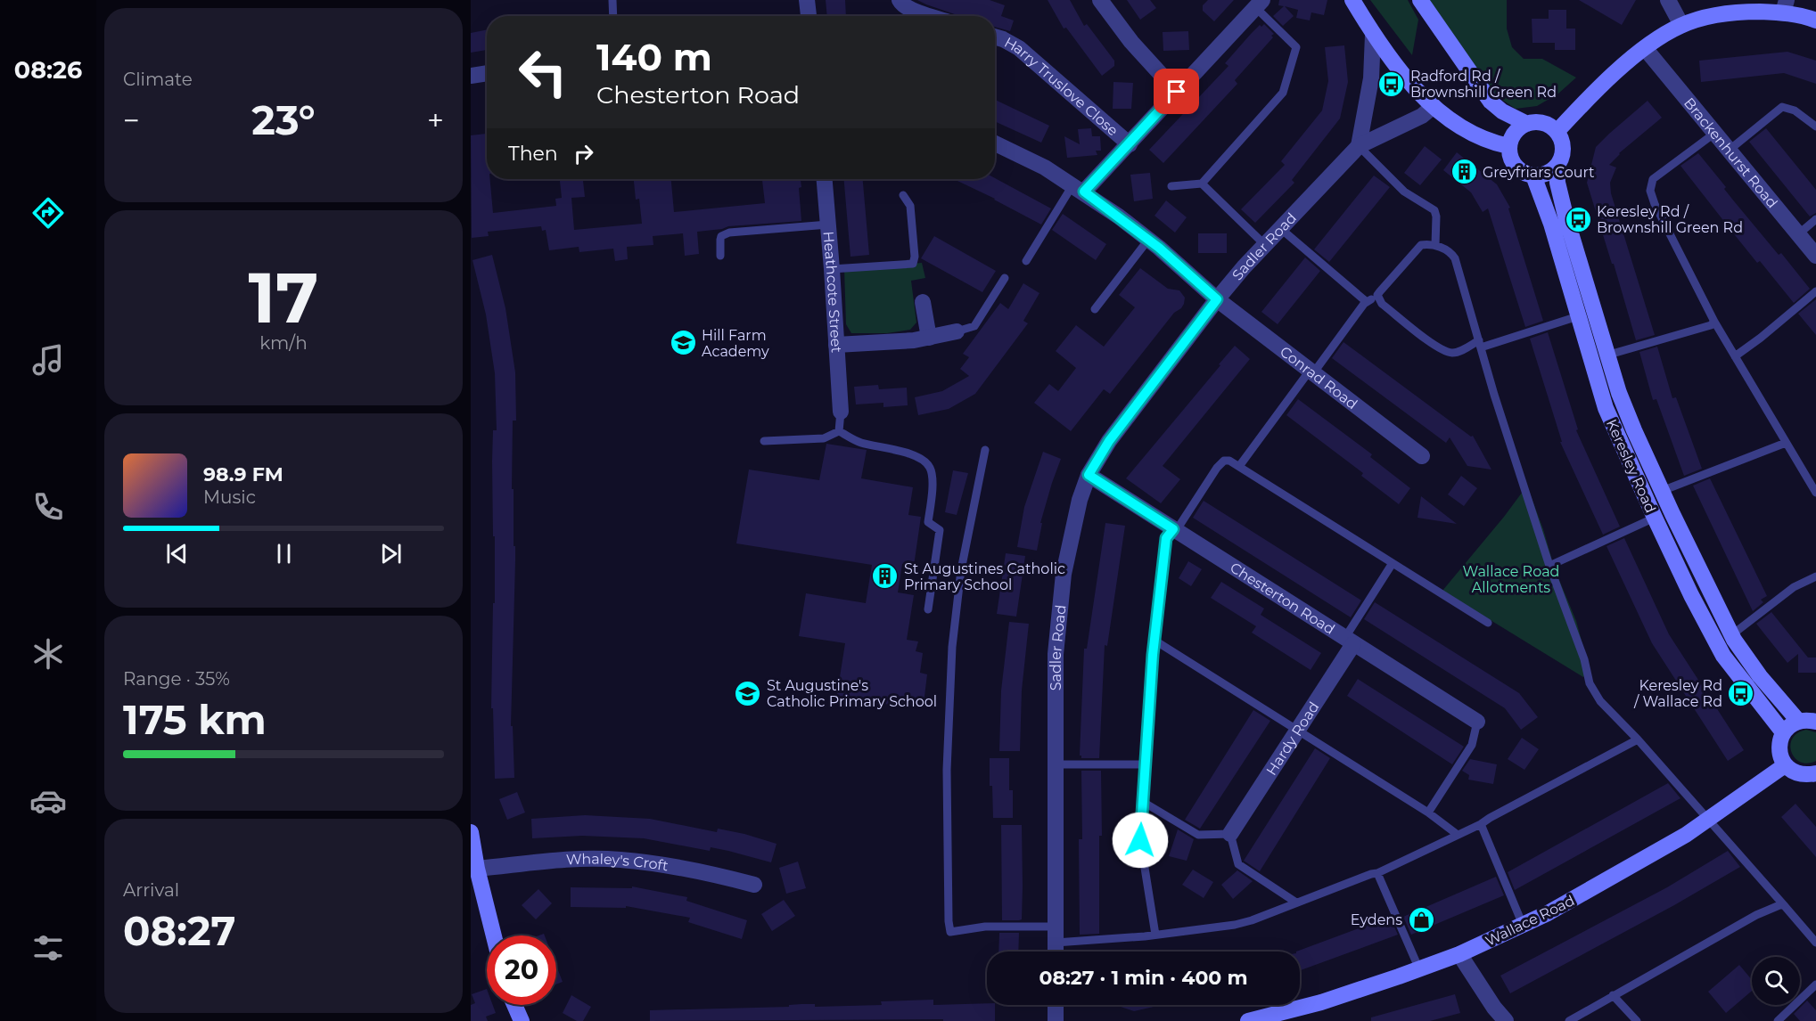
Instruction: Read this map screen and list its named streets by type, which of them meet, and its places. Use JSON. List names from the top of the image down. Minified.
{"streets":{"main road":["Keresley Road","Wallace Road"],"street":["Harry Truslove Close","Brackenhurst Road","Sadler Road","Heathcote Street","Conrad Road","Chesterton Road","Hardy Road","Whaley's Croft"]},"crossings":[["Sadler Road","Conrad Road"],["Sadler Road","Chesterton Road"],["Chesterton Road","Hardy Road"]],"parks":["Wallace Road Allotments"],"places":{"bus stop":["Radford Rd / Brownshill Green Rd","Keresley Rd / Brownshill Green Rd","Keresley Rd / Wallace Rd"],"building":["Greyfriars Court","St Augustines Catholic Primary School"],"school or university":["Hill Farm Academy","St Augustine's Catholic Primary School"],"shop":["Eydens"]},"page":{"tabs":"08:26","tile":["Climate",["17","km/h"],["Range · 35%","175 km"],["Arrival","08:27"]],"turn":["140 m","Chesterton Road"],"heat":["−","23°","+"],"then":"Then","song":["98.9 FM","Music"],"limit":"20","trip":"08:27 · 1 min · 400 m"}}
